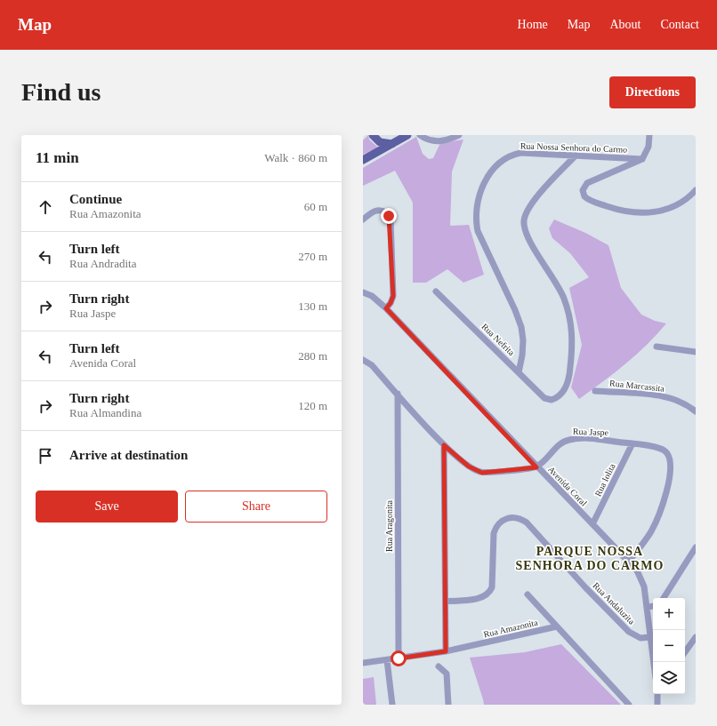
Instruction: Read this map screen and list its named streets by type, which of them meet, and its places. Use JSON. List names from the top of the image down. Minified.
{"streets":{"street":["Rua Nossa Senhora do Carmo","Rua Nefrita","Rua Marcassita","Rua Jaspe","Rua Iolita","Avenida Coral","Rua Aragonita","Rua Andaluzita","Rua Amazonita"]},"crossings":[["Rua Nossa Senhora do Carmo","Rua Nefrita"],["Rua Jaspe","Rua Iolita"],["Rua Jaspe","Avenida Coral"],["Rua Iolita","Avenida Coral"],["Avenida Coral","Rua Andaluzita"],["Rua Aragonita","Rua Amazonita"]],"districts":["PARQUE NOSSA SENHORA DO CARMO"],"page":{"header":"Map","nav":["Home","Map","About","Contact"],"buttons":["Directions",["Save","Share"]],"title":"Find us","heading":["11 min","Walk · 860 m"],"list":[["Continue","Rua Amazonita","60 m"],["Turn left","Rua Andradita","270 m"],["Turn right","Rua Jaspe","130 m"],["Turn left","Avenida Coral","280 m"],["Turn right","Rua Almandina","120 m"],"Arrive at destination"],"map_buttons":["+","−"]}}
